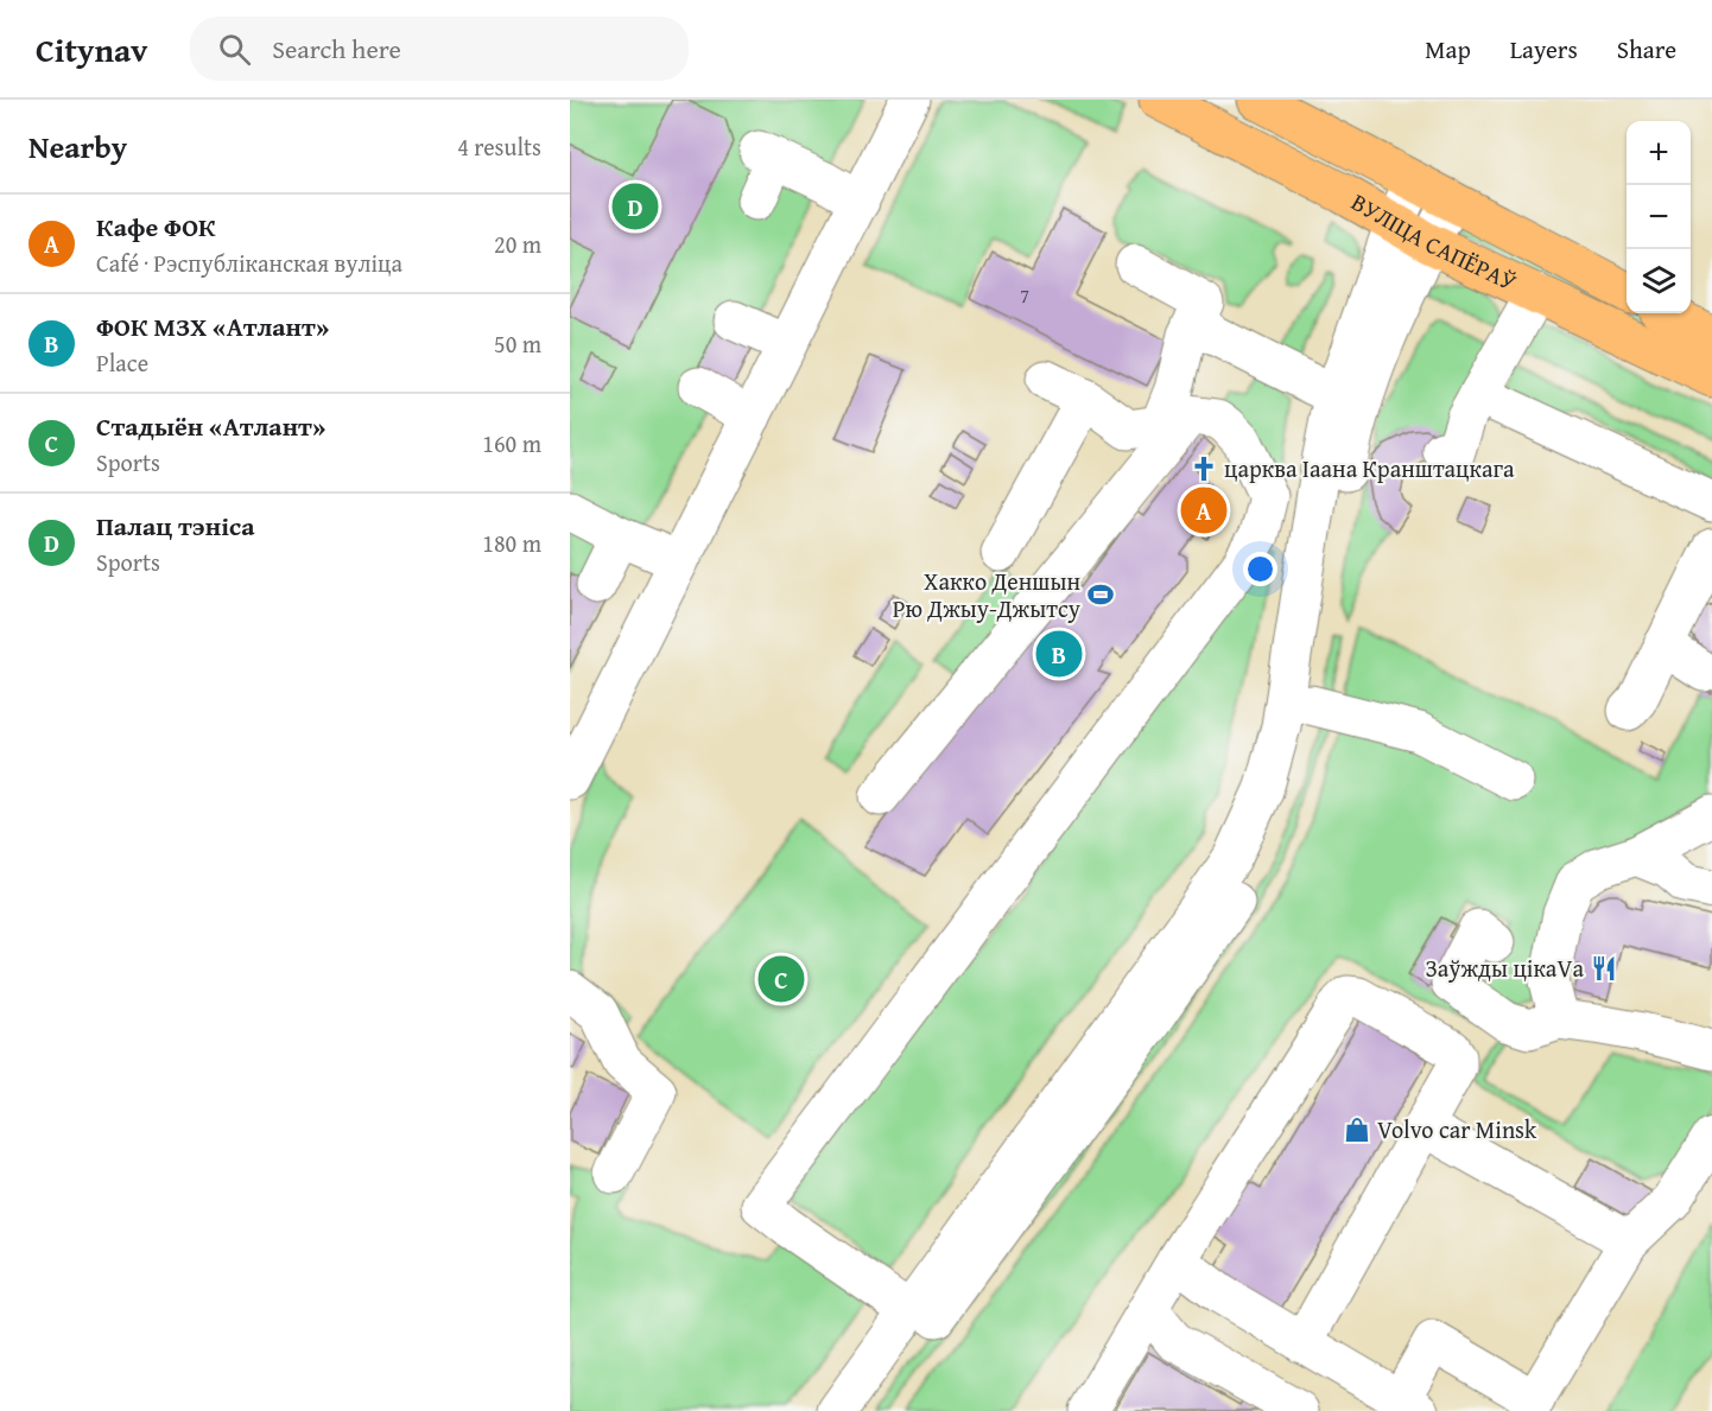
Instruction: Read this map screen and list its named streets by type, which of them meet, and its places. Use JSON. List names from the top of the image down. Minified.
{"streets":{"main road":["ВУЛІЦА САПЁРАЎ"]},"places":{"church":["царква Іаана Кранштацкага"],"sports":["Хакко Деншын Рю Джыу-Джытсу"],"restaurant":["Заўжды цікаVа"],"shop":["Volvo car Minsk"]},"house_numbers":["7"],"page":{"header":"Citynav","search":"Search here","nav":["Map","Layers","Share"],"heading":["Nearby","4 results"],"map_buttons":["+","−"],"pins":["D","A","B","C"],"list":[{"mark":"A","name":"Кафе ФОК","note":"Café · Рэспубліканская вуліца","value":"20 m"},{"mark":"B","name":"ФОК МЗХ «Атлант»","note":"Place","value":"50 m"},{"mark":"C","name":"Стадыён «Атлант»","note":"Sports","value":"160 m"},{"mark":"D","name":"Палац тэніса","note":"Sports","value":"180 m"}]}}
